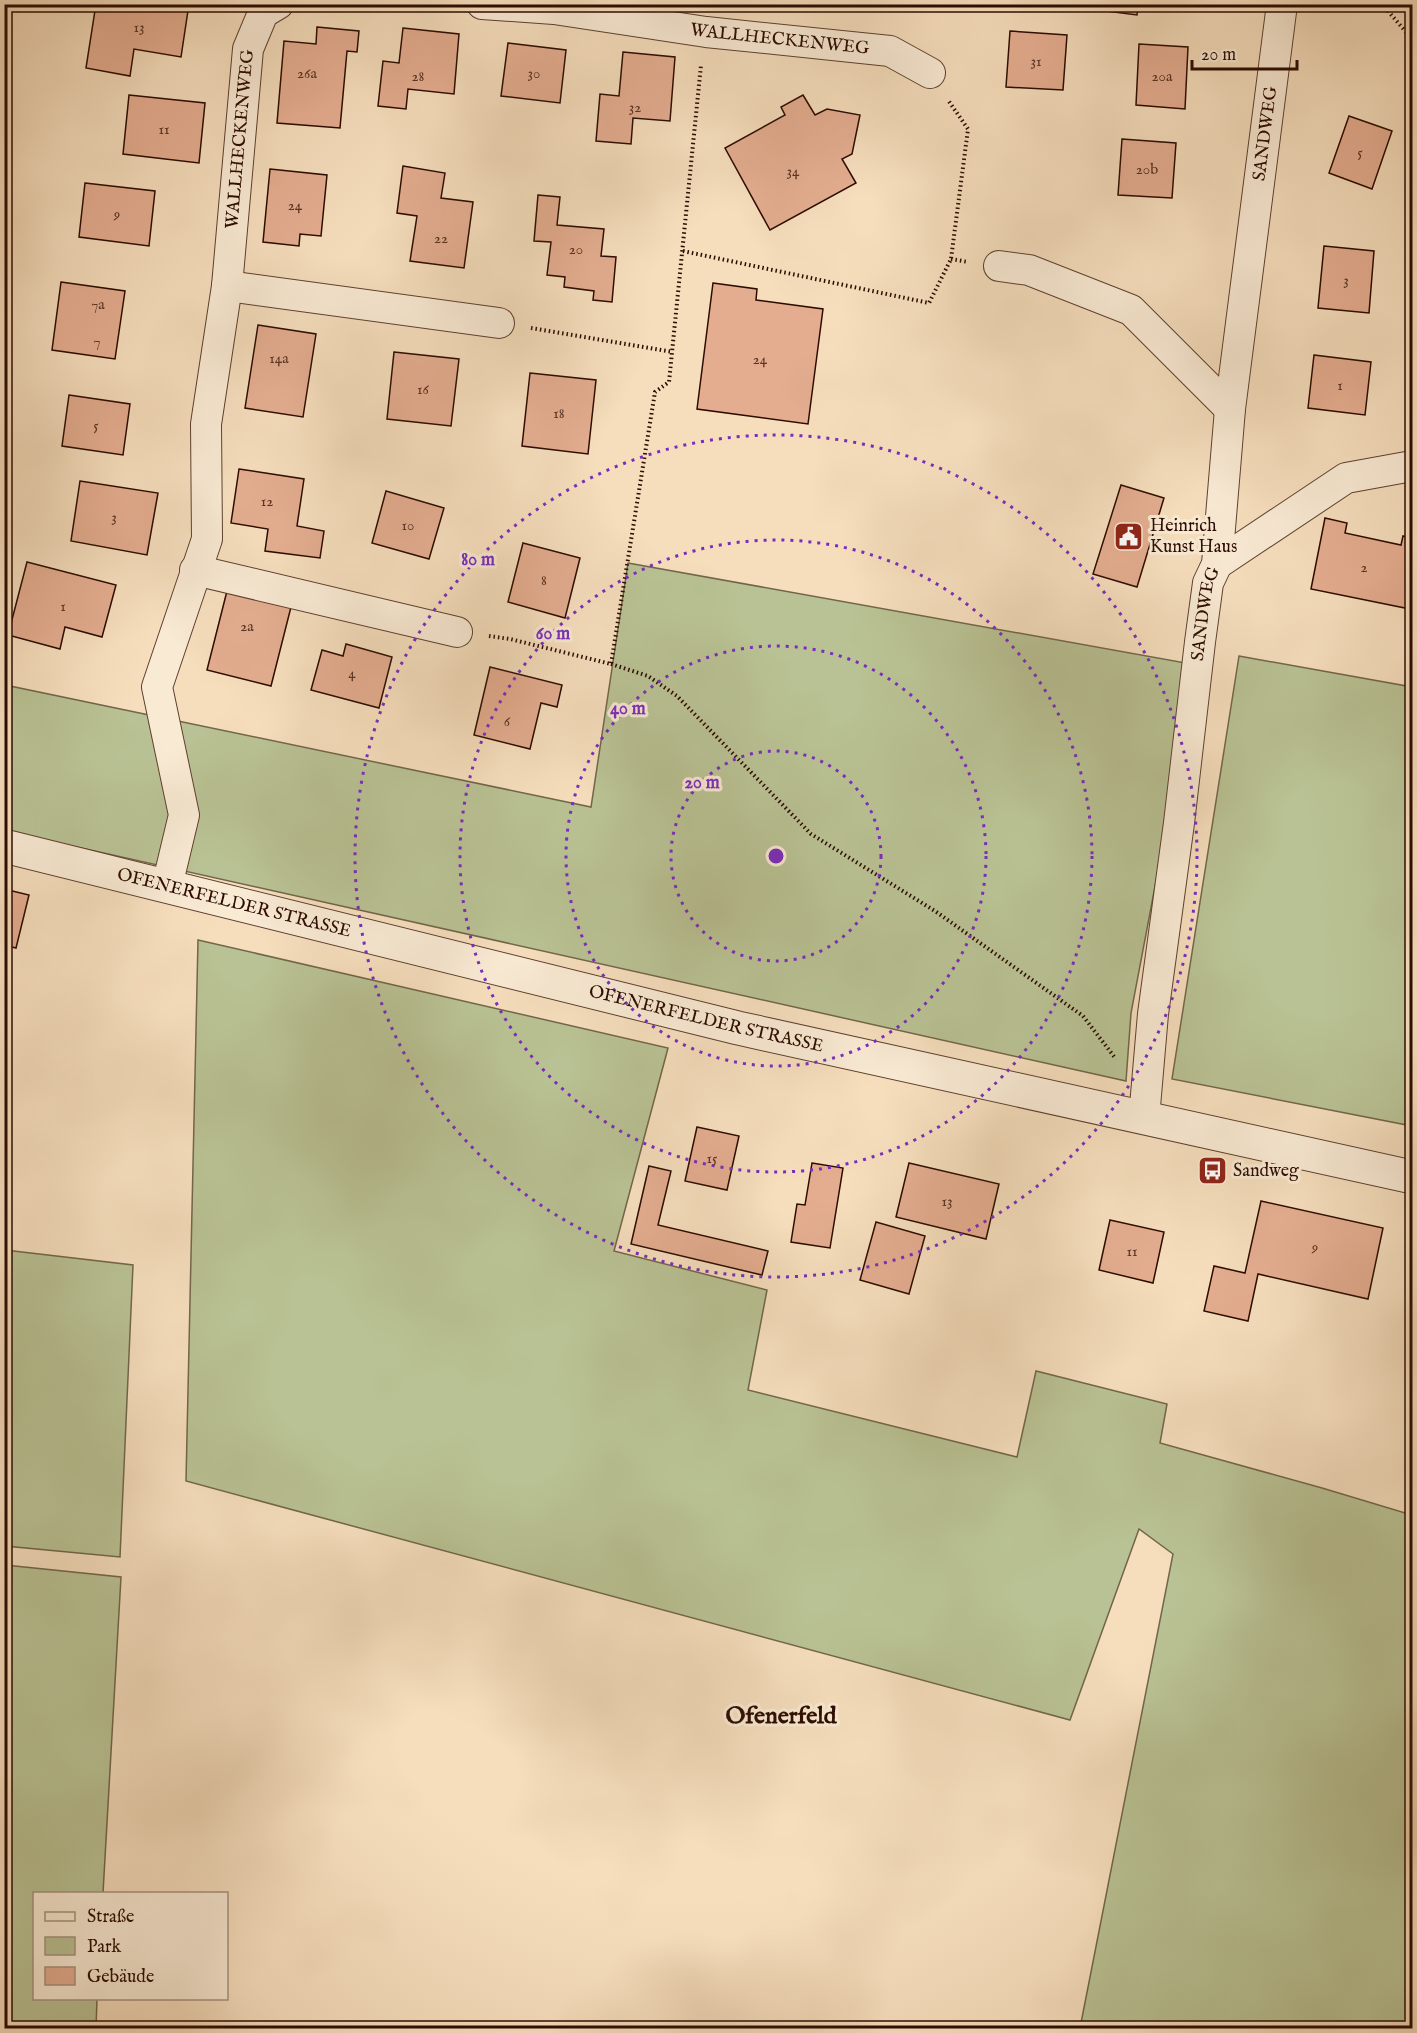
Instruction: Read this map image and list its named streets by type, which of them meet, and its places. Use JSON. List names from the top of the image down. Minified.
{"streets":{"street":["WALLHECKENWEG","SANDWEG","OFENERFELDER STRASSE"]},"crossings":[["WALLHECKENWEG","OFENERFELDER STRASSE"],["SANDWEG","OFENERFELDER STRASSE"]],"districts":["Ofenerfeld"],"places":{"public building":["Heinrich Kunst Haus"],"bus stop":["Sandweg"]},"house_numbers":["13","31","26a","30","28","20a","32","11","5","20b","34","24","9","22","20","3","7a","7","14a","24","1","16","18","5","12","3","10","2","8","1","2a","4","6","15","13","9","11"],"legend":["Straße","Park","Gebäude"],"scale_bar":"20 m","rings":["80 m","60 m","40 m","20 m"]}
